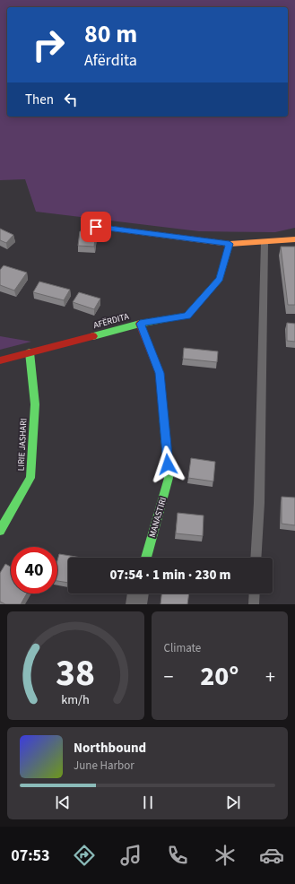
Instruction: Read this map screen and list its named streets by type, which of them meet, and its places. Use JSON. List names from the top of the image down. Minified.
{"streets":{"street":["AFËRDITA","LIRIE JASHARI","MANASTIRI"]},"crossings":[["AFËRDITA","LIRIE JASHARI"],["AFËRDITA","MANASTIRI"]],"page":{"turn":["80 m","Afërdita"],"then":"Then","limit":"40","trip":"07:54 · 1 min · 230 m","tile":"Climate","heat":["−","20°","+"],"song":["Northbound","June Harbor"],"tabs":"07:53","gauge":["38","km/h"]}}
